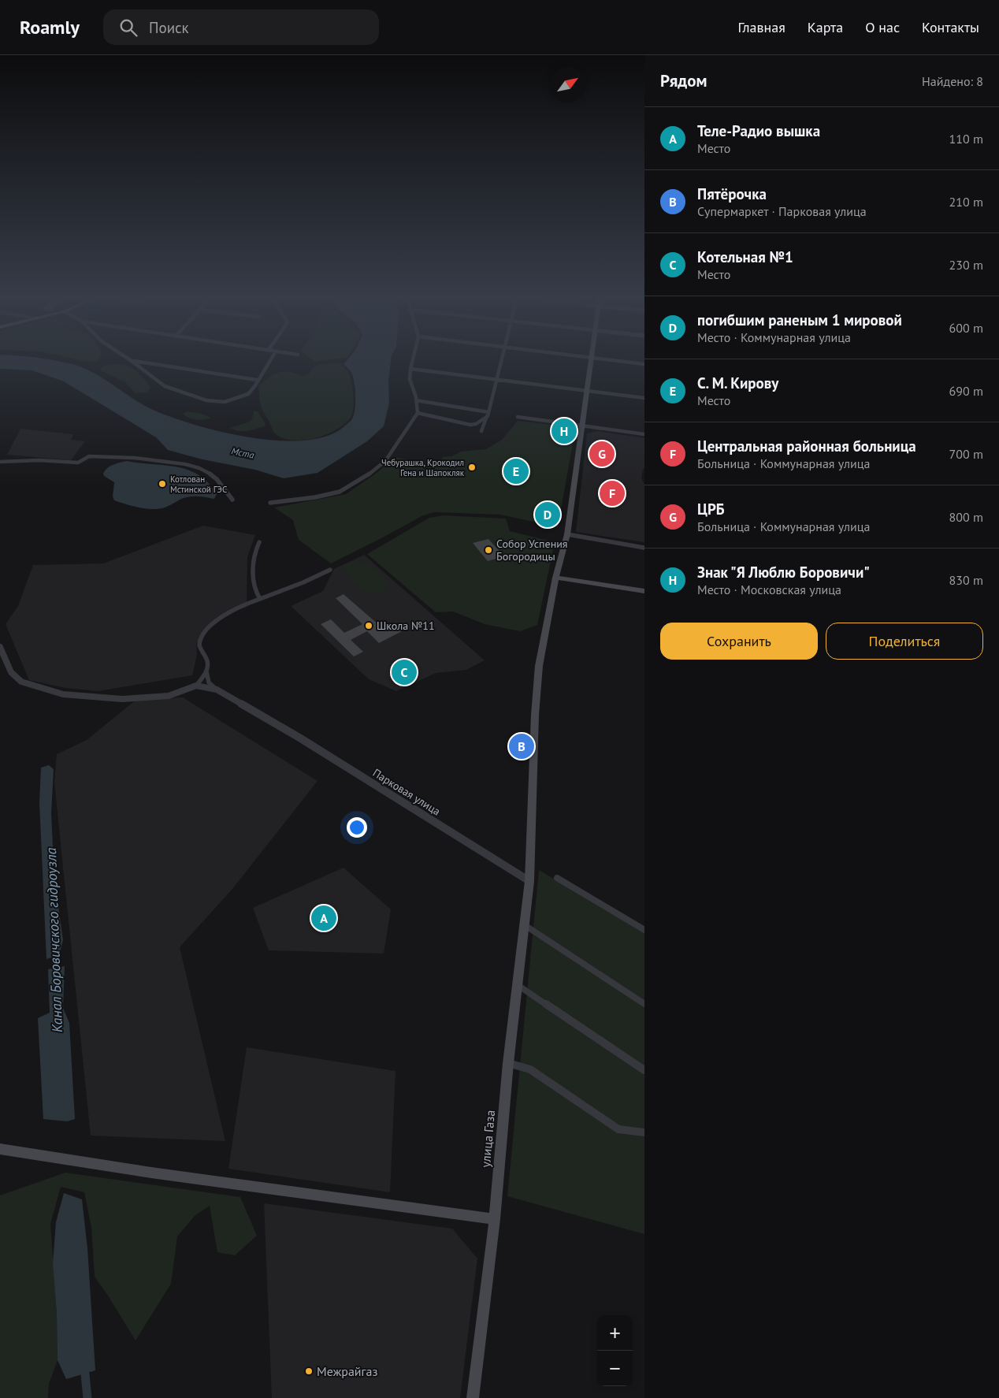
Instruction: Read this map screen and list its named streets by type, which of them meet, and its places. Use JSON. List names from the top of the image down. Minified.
{"streets":{"main road":["улица Газа"],"street":["Парковая улица"]},"crossings":[["Парковая улица","улица Газа"]],"water":["Мста","Канал Боровичского гидроузла"],"places":["Чебурашка, Крокодил Гена и Шапокляк","Котлован Мстинской ГЭС","Собор Успения Богородицы","Школа №11","Межрайгаз"],"north":"top right","page":{"header":"Roamly","search":"Поиск","nav":["Главная","Карта","О нас","Контакты"],"heading":["Рядом","Найдено: 8"],"list":[{"mark":"A","name":"Теле-Радио вышка","note":"Место","value":"110 m"},{"mark":"B","name":"Пятёрочка","note":"Супермаркет · Парковая улица","value":"210 m"},{"mark":"C","name":"Котельная №1","note":"Место","value":"230 m"},{"mark":"D","name":"погибшим раненым 1 мировой","note":"Место · Коммунарная улица","value":"600 m"},{"mark":"E","name":"С. М. Кирову","note":"Место","value":"690 m"},{"mark":"F","name":"Центральная районная больница","note":"Больница · Коммунарная улица","value":"700 m"},{"mark":"G","name":"ЦРБ","note":"Больница · Коммунарная улица","value":"800 m"},{"mark":"H","name":"Знак \"Я Люблю Боровичи\"","note":"Место · Московская улица","value":"830 m"}],"pins":["H","G","E","F","D","C","B","A"],"buttons":["Сохранить","Поделиться"],"map_buttons":["+","−"]}}
